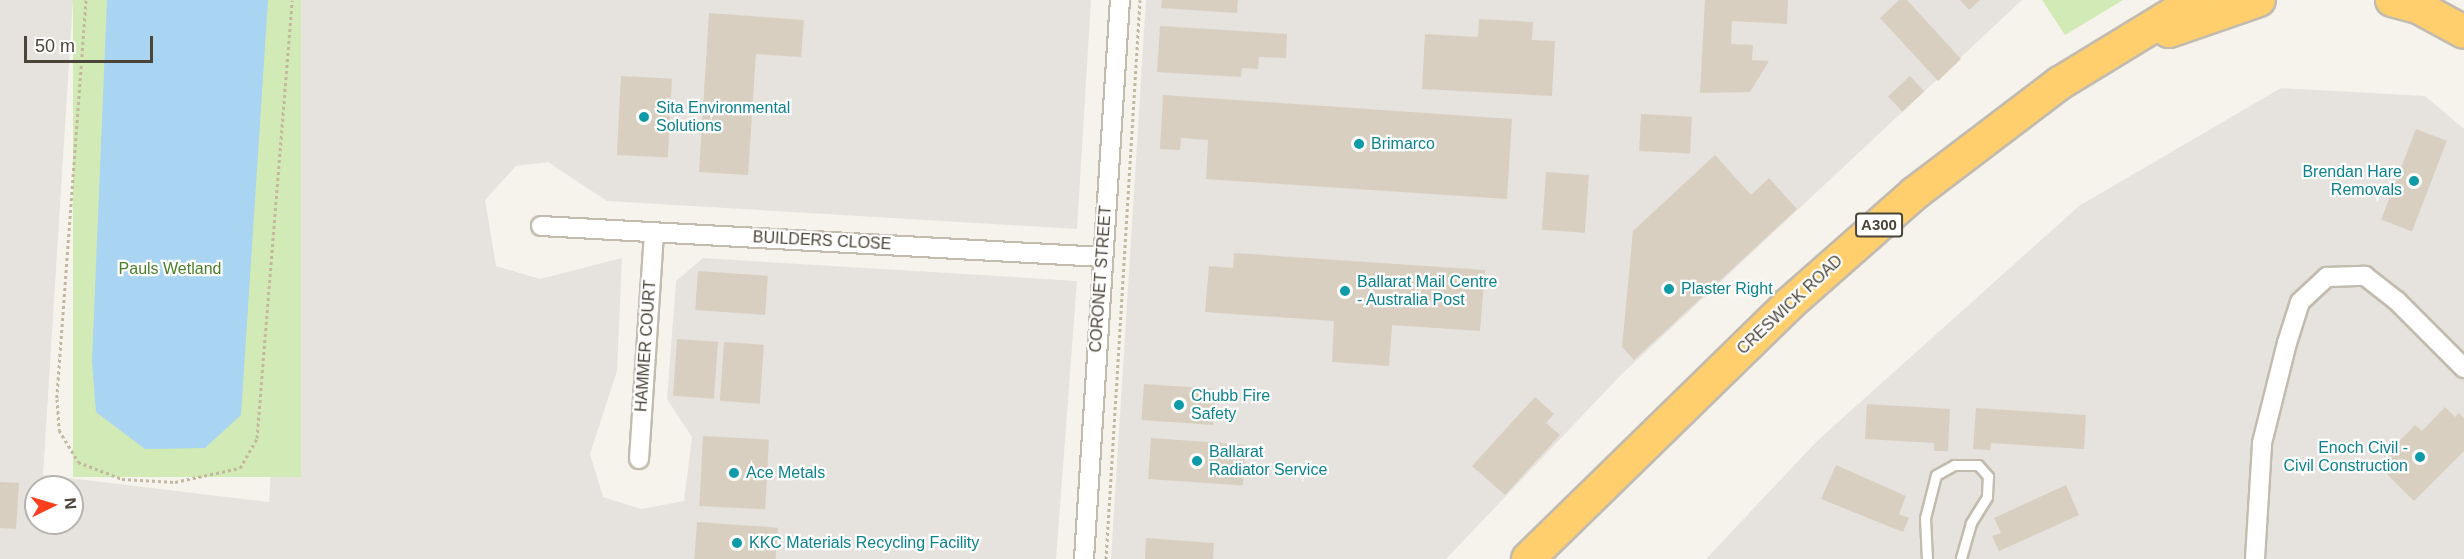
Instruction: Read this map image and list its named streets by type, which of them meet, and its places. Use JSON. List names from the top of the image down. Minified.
{"streets":{"highway":["A300","CRESWICK ROAD"],"street":["BUILDERS CLOSE","CORONET STREET","HAMMER COURT"]},"crossings":[["BUILDERS CLOSE","CORONET STREET"],["BUILDERS CLOSE","HAMMER COURT"]],"parks":["Pauls Wetland"],"places":["Sita Environmental Solutions","Brimarco","Brendan Hare Removals","Plaster Right","Ballarat Mail Centre - Australia Post","Chubb Fire Safety","Enoch Civil - Civil Construction","Ballarat Radiator Service","Ace Metals","KKC Materials Recycling Facility"],"scale_bar":"50 m","north":"right"}
